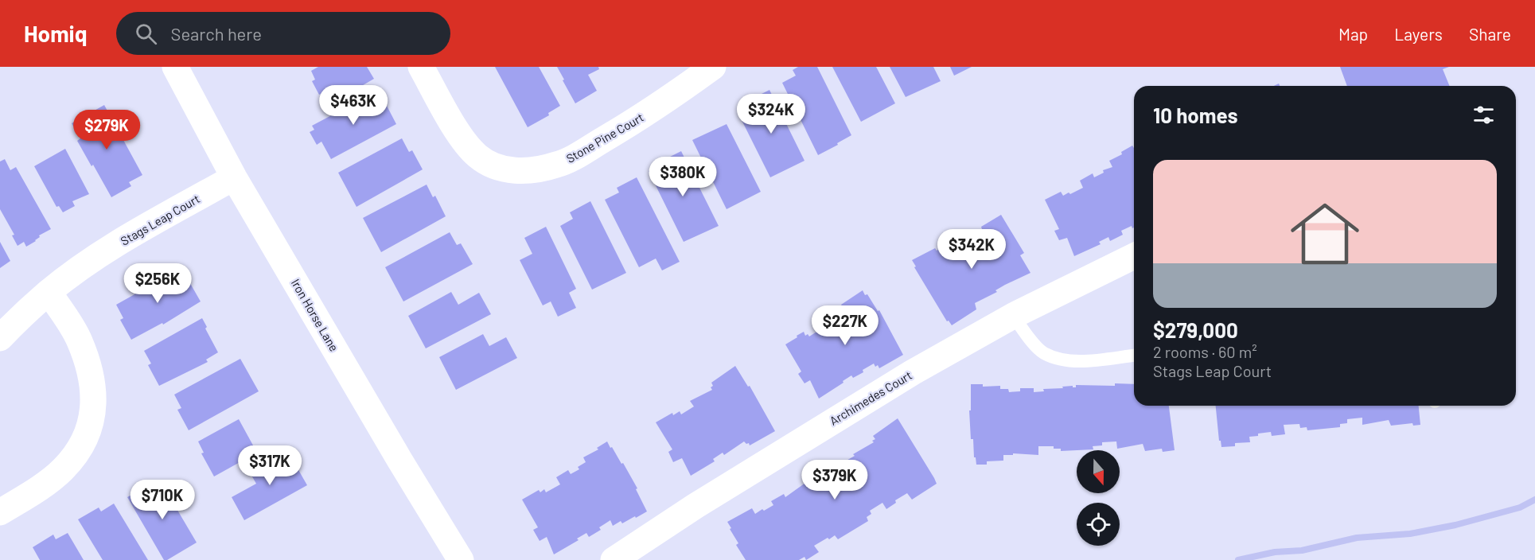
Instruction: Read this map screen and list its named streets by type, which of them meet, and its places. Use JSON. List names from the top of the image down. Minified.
{"streets":{"street":["Stone Pine Court","Stags Leap Court","Iron Horse Lane","Archimedes Court"]},"crossings":[["Stags Leap Court","Iron Horse Lane"]],"north":"bottom","page":{"header":"Homiq","search":"Search here","nav":["Map","Layers","Share"],"price":["$463K","$324K","$279K","$380K","$342K","$256K","$227K","$317K","$379K","$710K"],"heading":"10 homes","list":[{"name":"$279,000","note":"2 rooms · 60 m² · Stags Leap Court"}]}}
